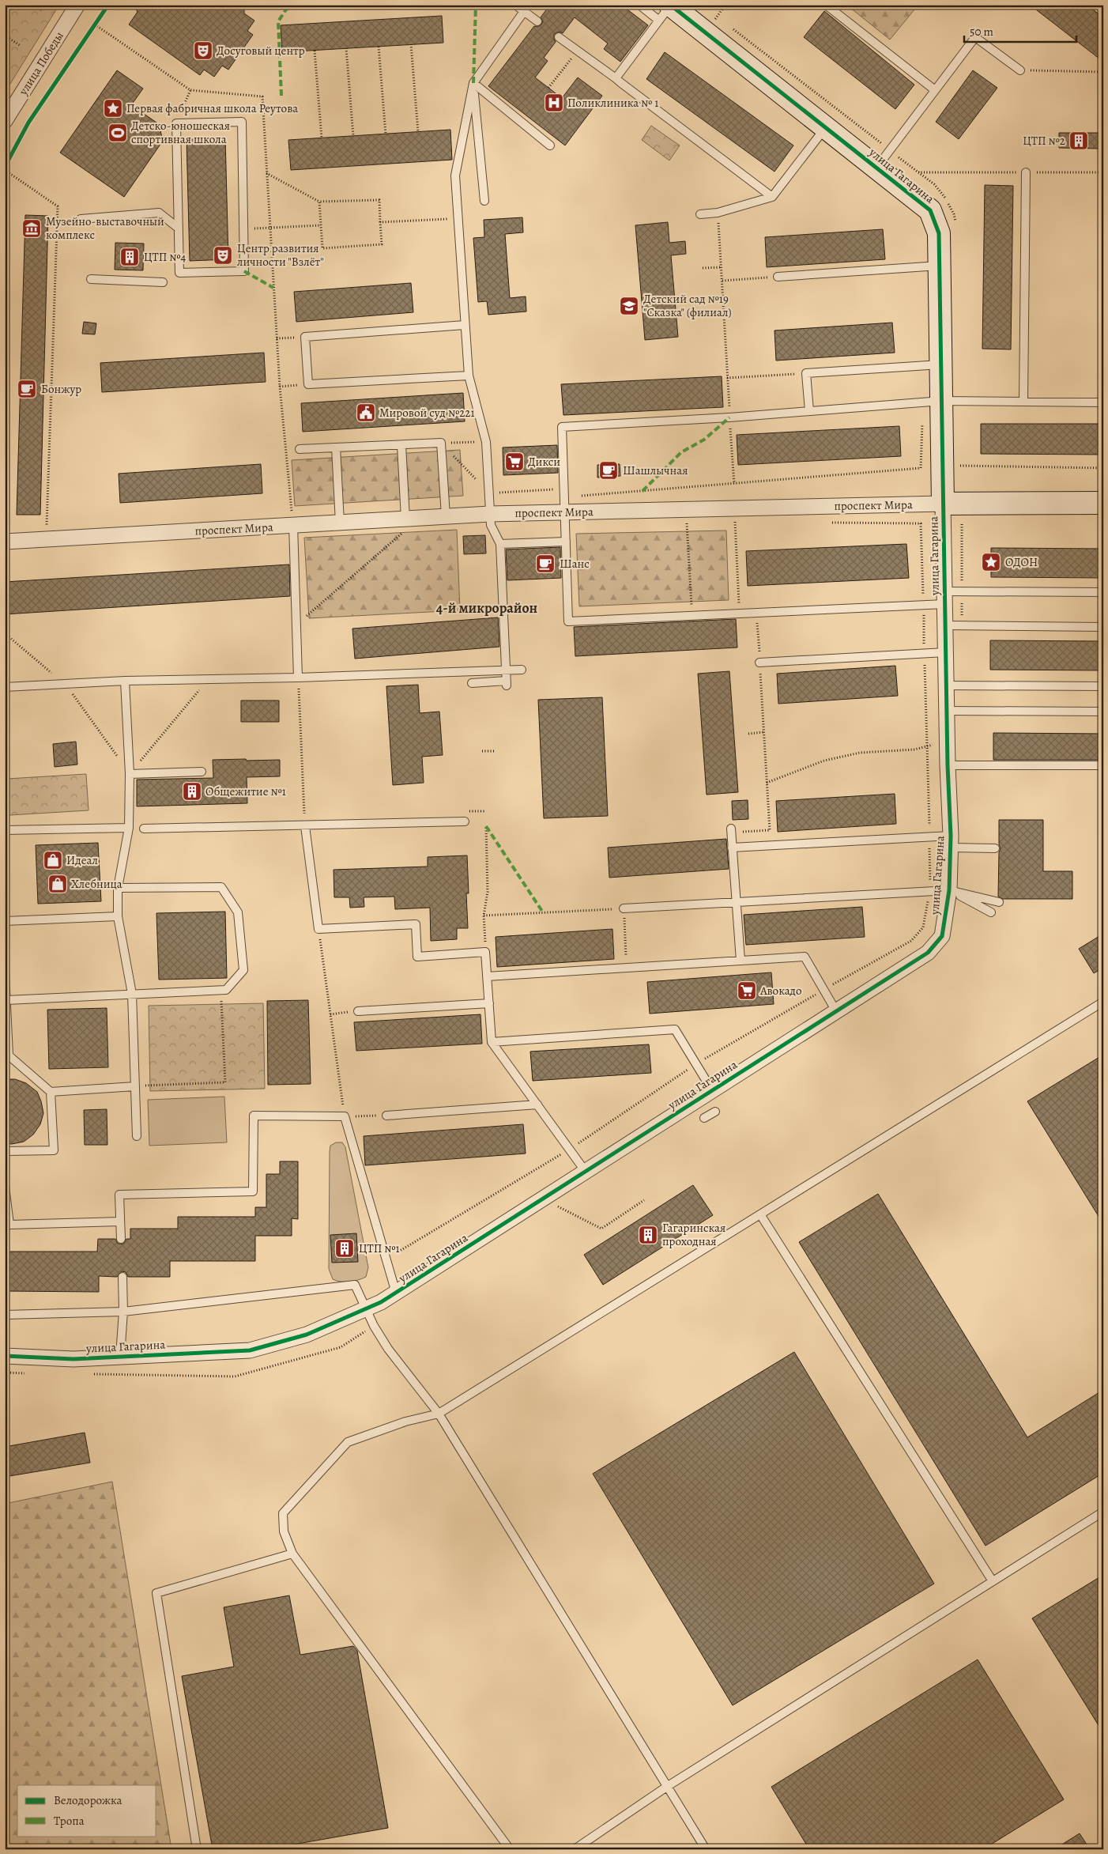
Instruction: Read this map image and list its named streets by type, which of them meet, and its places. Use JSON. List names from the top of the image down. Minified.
{"streets":{"street":["улица Победы","улица Гагарина","проспект Мира"]},"crossings":[["улица Гагарина","проспект Мира"]],"districts":["4-й микрорайон"],"places":{"theatre":["Досуговый центр","Центр развития личности \"Взлёт\""],"hospital":["Поликлиника № 1"],"place":["Первая фабричная школа Реутова","ОДОН"],"sports":["Детско-юношеская спортивная школа"],"building":["ЦТП №2","ЦТП №4","Общежитие №1","Гагаринская проходная","ЦТП №1"],"museum":["Музейно-выставочный комплекс"],"school or university":["Детский сад №19 \"Сказка\" (филиал)"],"cafe":["Бонжур","Шашлычная","Шанс"],"public building":["Мировой суд №221"],"supermarket":["Дикси","Авокадо"],"shop":["Идеал","Хлебница"]},"legend":["Велодорожка","Тропа"],"scale_bar":"50 m"}
